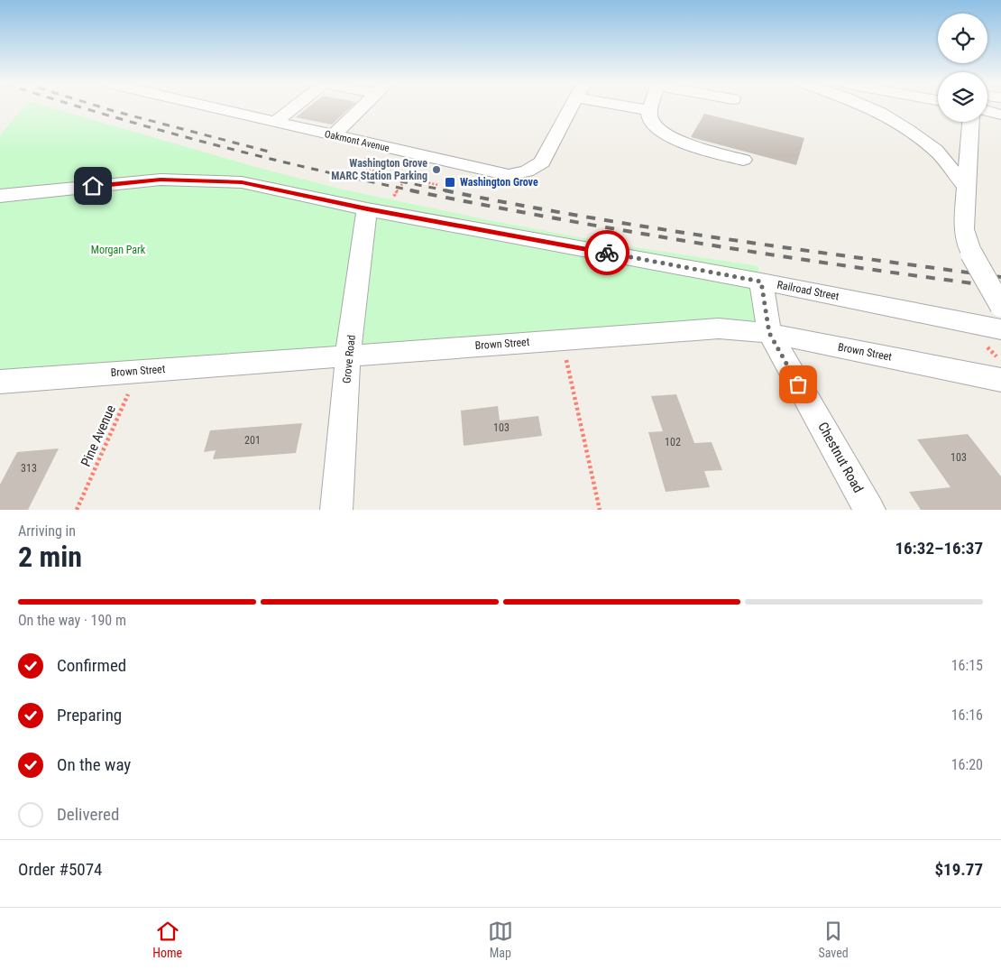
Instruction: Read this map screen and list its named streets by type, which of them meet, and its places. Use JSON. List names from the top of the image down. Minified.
{"streets":{"street":["Oakmont Avenue","Railroad Street","Brown Street","Grove Road","Chestnut Road"],"path":["Pine Avenue"]},"crossings":[["Railroad Street","Grove Road"],["Railroad Street","Chestnut Road"],["Brown Street","Grove Road"],["Brown Street","Pine Avenue"],["Brown Street","Chestnut Road"]],"parks":["Morgan Park"],"places":{"other":["Washington Grove MARC Station Parking"],"transit":["Washington Grove"]},"house_numbers":["103","201","102","103","313"],"page":{"heading":["2 min","Arriving in","16:32–16:37"],"panel":["Order #5074","$19.77"],"bar":"On the way · 190 m","list":[["Confirmed","16:15"],["Preparing","16:16"],["On the way","16:20"],"Delivered"],"tabs":["Home","Map","Saved"]}}
